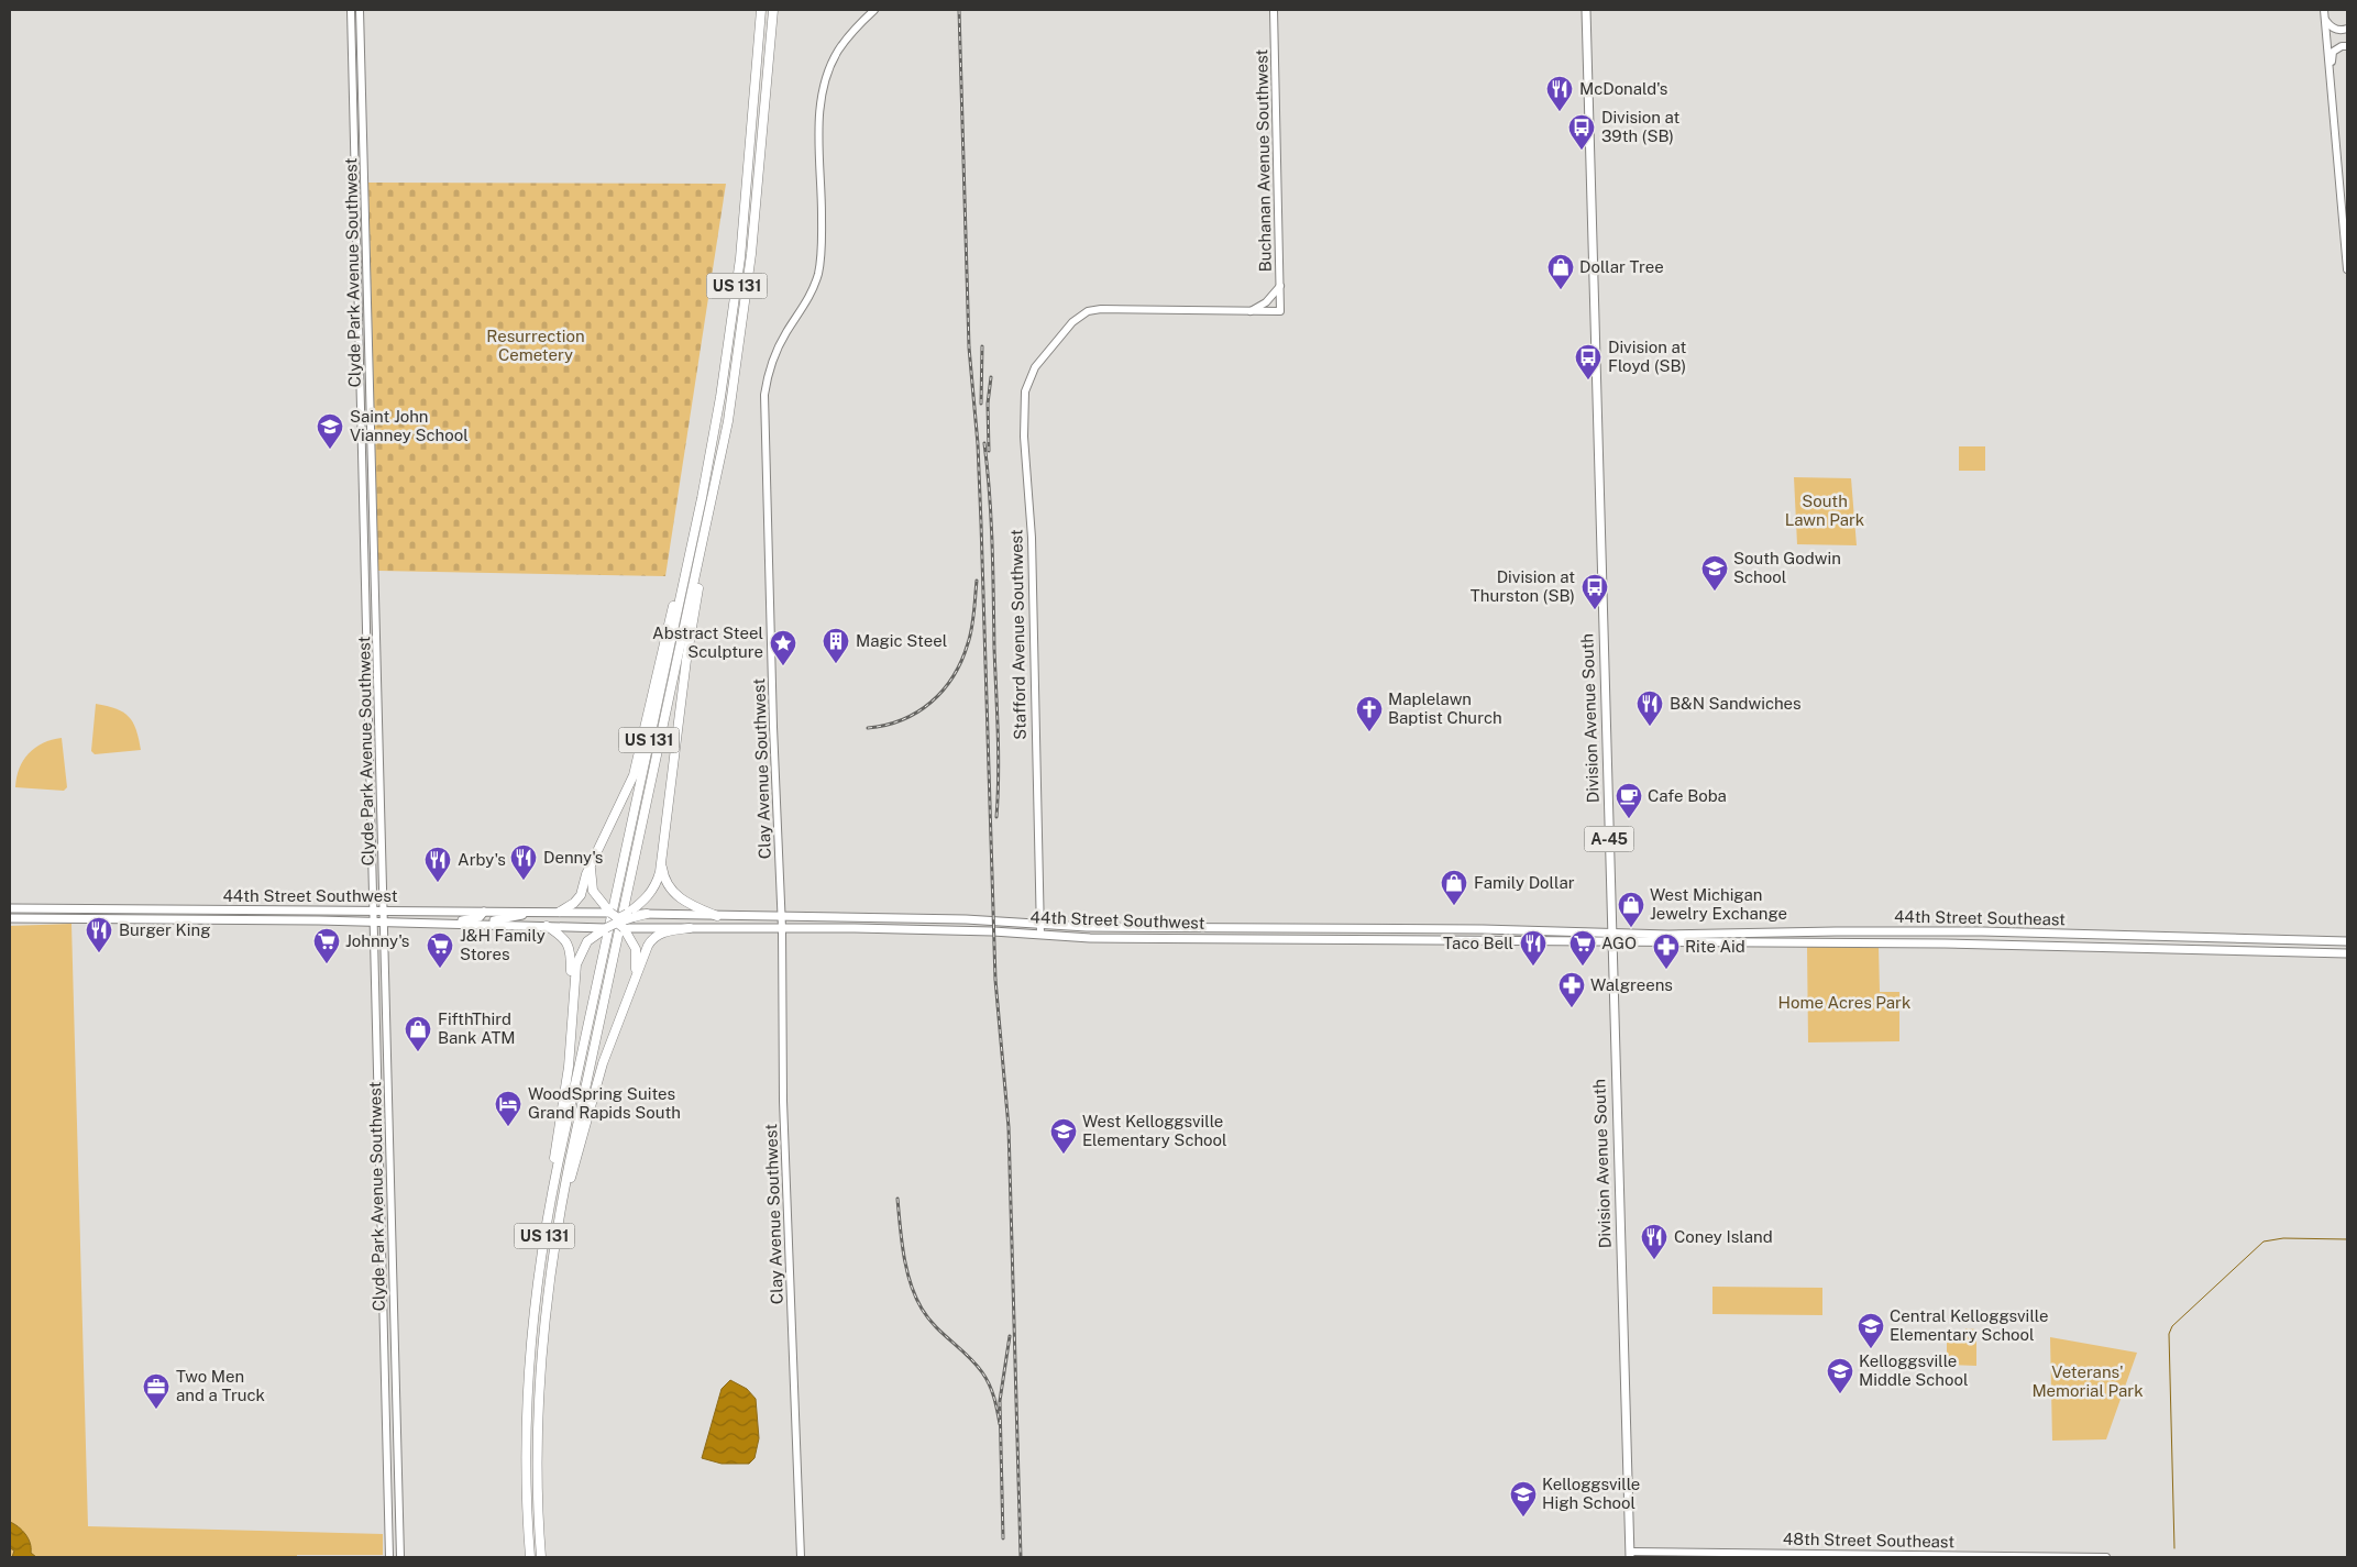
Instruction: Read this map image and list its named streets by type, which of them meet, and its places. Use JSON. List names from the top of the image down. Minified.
{"streets":{"highway":["US 131"],"main road":["Division Avenue South","A-45","44th Street Southwest","44th Street Southeast"],"street":["Buchanan Avenue Southwest","Clyde Park Avenue Southwest","Stafford Avenue Southwest","Clay Avenue Southwest","48th Street Southeast"]},"crossings":[["Buchanan Avenue Southwest","Stafford Avenue Southwest"],["Clyde Park Avenue Southwest","44th Street Southwest"],["Stafford Avenue Southwest","44th Street Southwest"],["Division Avenue South","44th Street Southwest"],["Division Avenue South","44th Street Southeast"],["Division Avenue South","48th Street Southeast"],["Clay Avenue Southwest","44th Street Southwest"],["44th Street Southwest","44th Street Southeast"]],"parks":["Resurrection Cemetery","South Lawn Park","Home Acres Park","Veterans' Memorial Park"],"places":{"restaurant":["McDonald's","B&N Sandwiches","Denny's","Arby's","Burger King","Taco Bell","Coney Island"],"bus stop":["Division at 39th (SB)","Division at Floyd (SB)","Division at Thurston (SB)"],"shop":["Dollar Tree","Family Dollar","West Michigan Jewelry Exchange","FifthThird Bank ATM"],"school or university":["Saint John Vianney School","South Godwin School","West Kelloggsville Elementary School","Central Kelloggsville Elementary School","Kelloggsville Middle School","Kelloggsville High School"],"building":["Magic Steel"],"place":["Abstract Steel Sculpture"],"church":["Maplelawn Baptist Church"],"cafe":["Cafe Boba"],"supermarket":["Johnny's","AGO","J&H Family Stores"],"pharmacy":["Rite Aid","Walgreens"],"hotel":["WoodSpring Suites Grand Rapids South"],"office":["Two Men and a Truck"]}}
